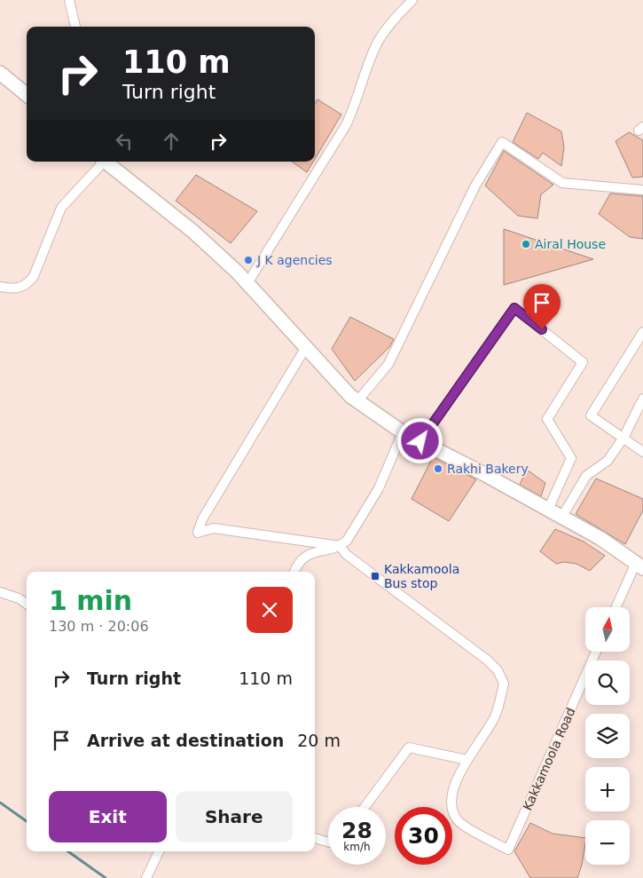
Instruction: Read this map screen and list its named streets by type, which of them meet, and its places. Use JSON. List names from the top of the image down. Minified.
{"streets":{"street":["Kakkamoola Road"]},"places":{"other":["Airal House","J K agencies","Rakhi Bakery"],"transit":["Kakkamoola Bus stop"]},"north":"top","page":{"turn":["110 m","Turn right"],"heading":["1 min","130 m · 20:06"],"map_buttons":["+","−"],"list":[{"name":"Turn right","value":"110 m"},{"name":"Arrive at destination","value":"20 m"}],"buttons":["Exit","Share"],"speed":"28 km/h","limit":"30"}}
